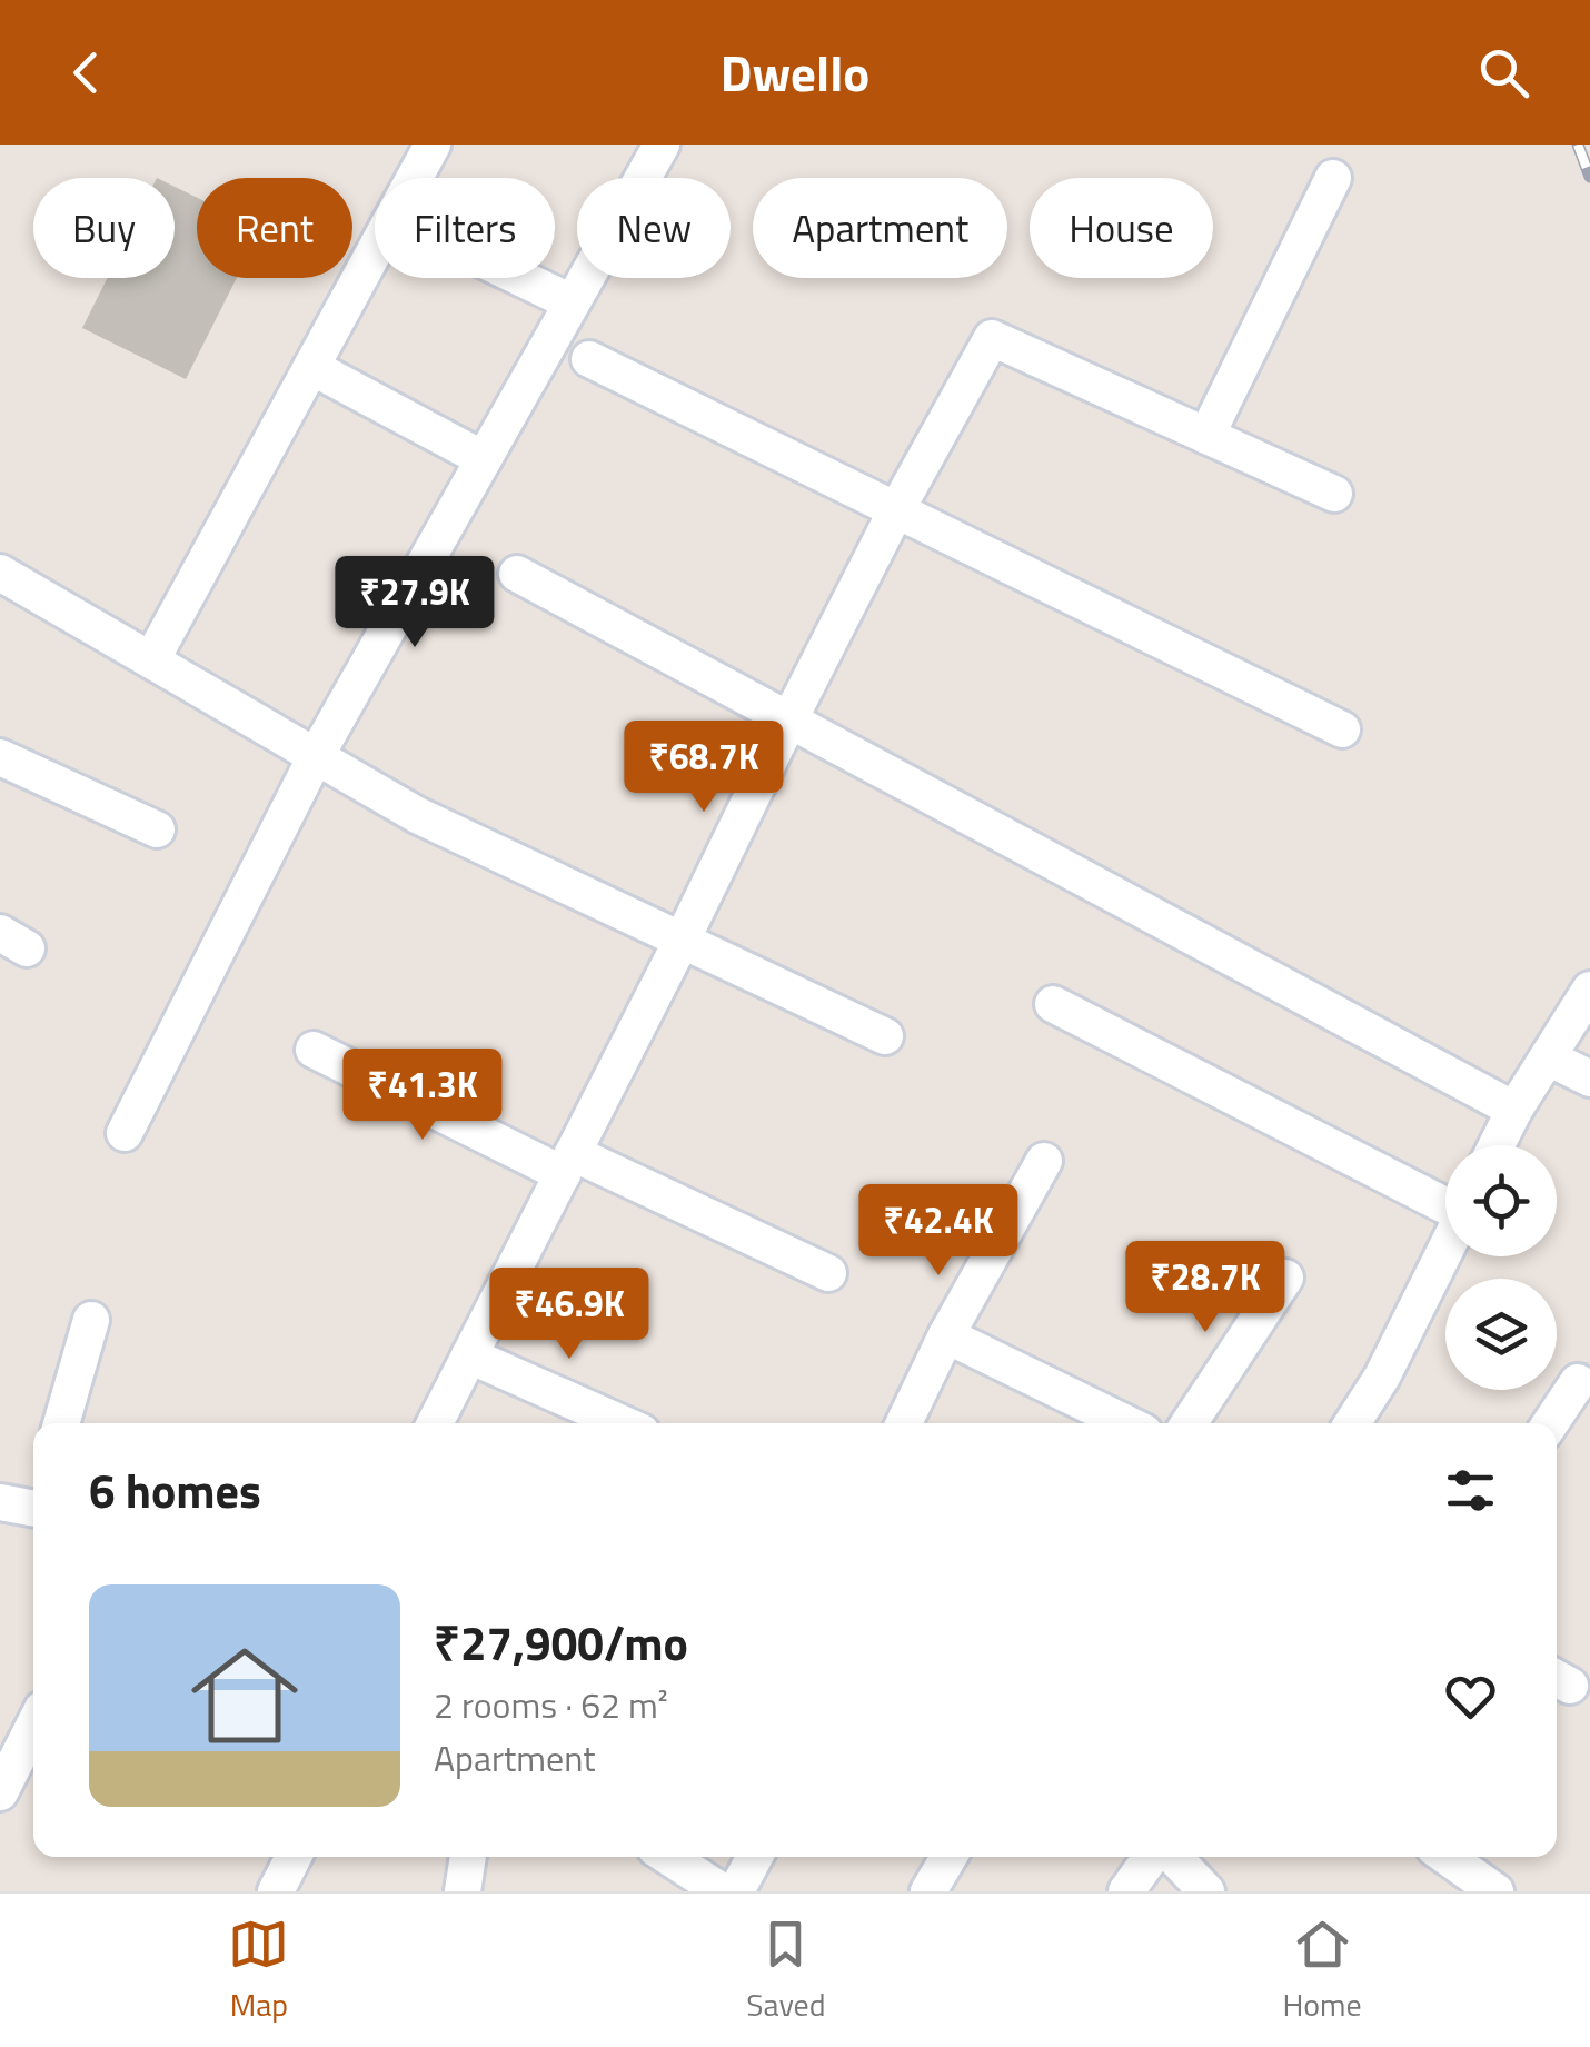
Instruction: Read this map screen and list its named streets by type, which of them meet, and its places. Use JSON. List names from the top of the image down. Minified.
{"page":{"header":"Dwello","chip":["Buy","Rent","Filters","New","Apartment","House"],"price":["₹27.9K","₹68.7K","₹41.3K","₹42.4K","₹28.7K","₹46.9K"],"heading":"6 homes","list":[{"name":"₹27,900/mo","note":"2 rooms · 62 m² · Apartment"}],"tabs":["Map","Saved","Home"]}}
